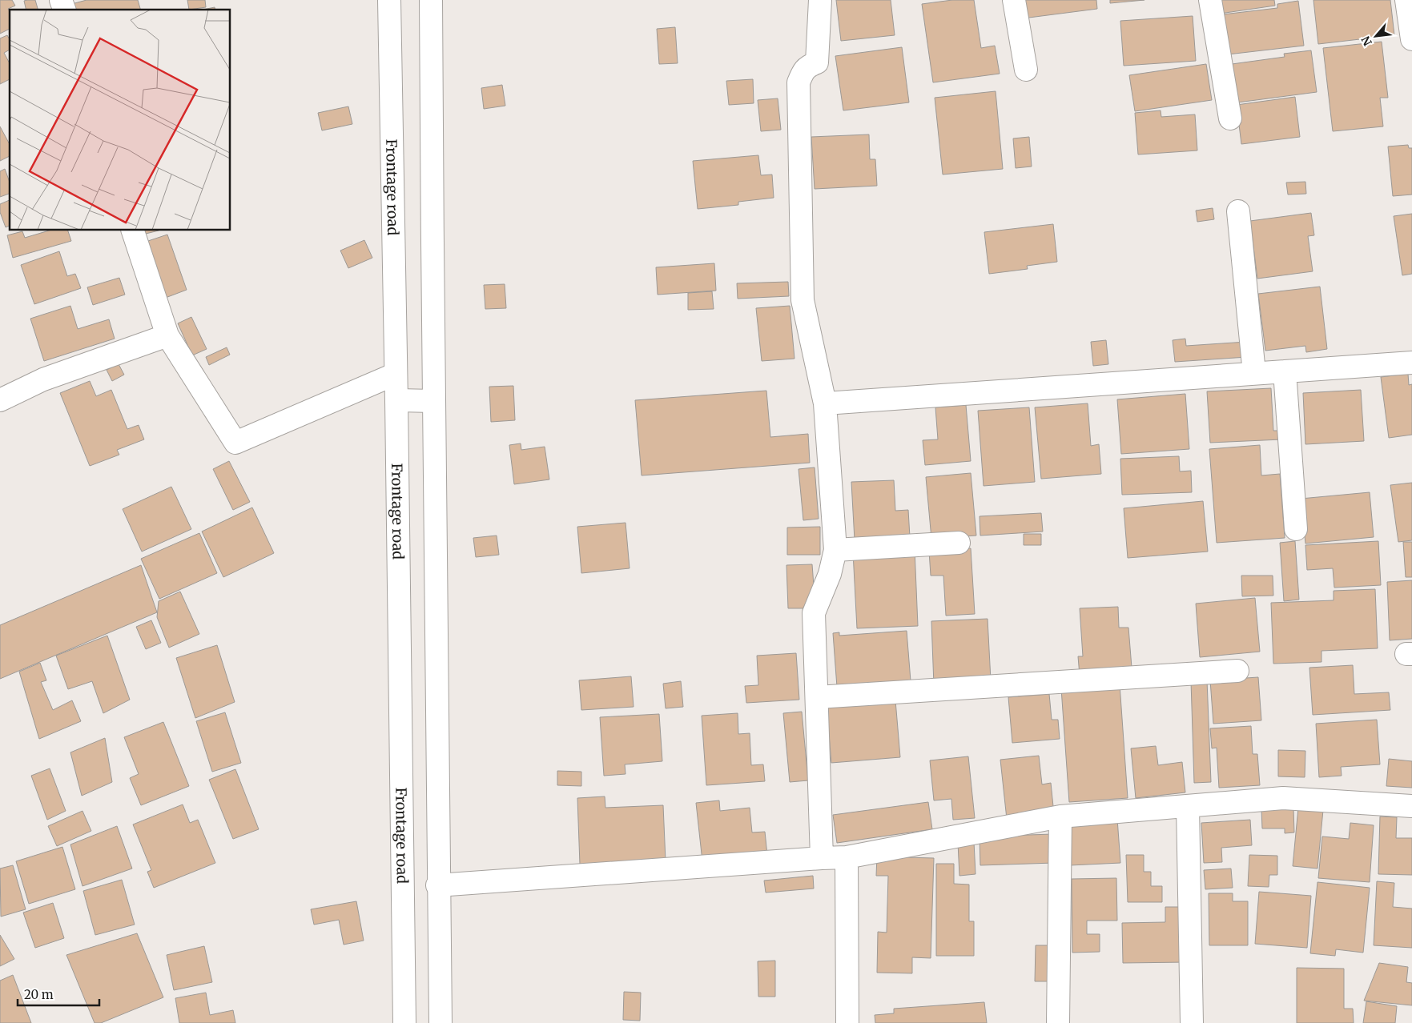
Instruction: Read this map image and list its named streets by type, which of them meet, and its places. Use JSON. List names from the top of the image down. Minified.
{"streets":{"street":["Frontage road"]},"scale_bar":"20 m","north":"bottom left"}
